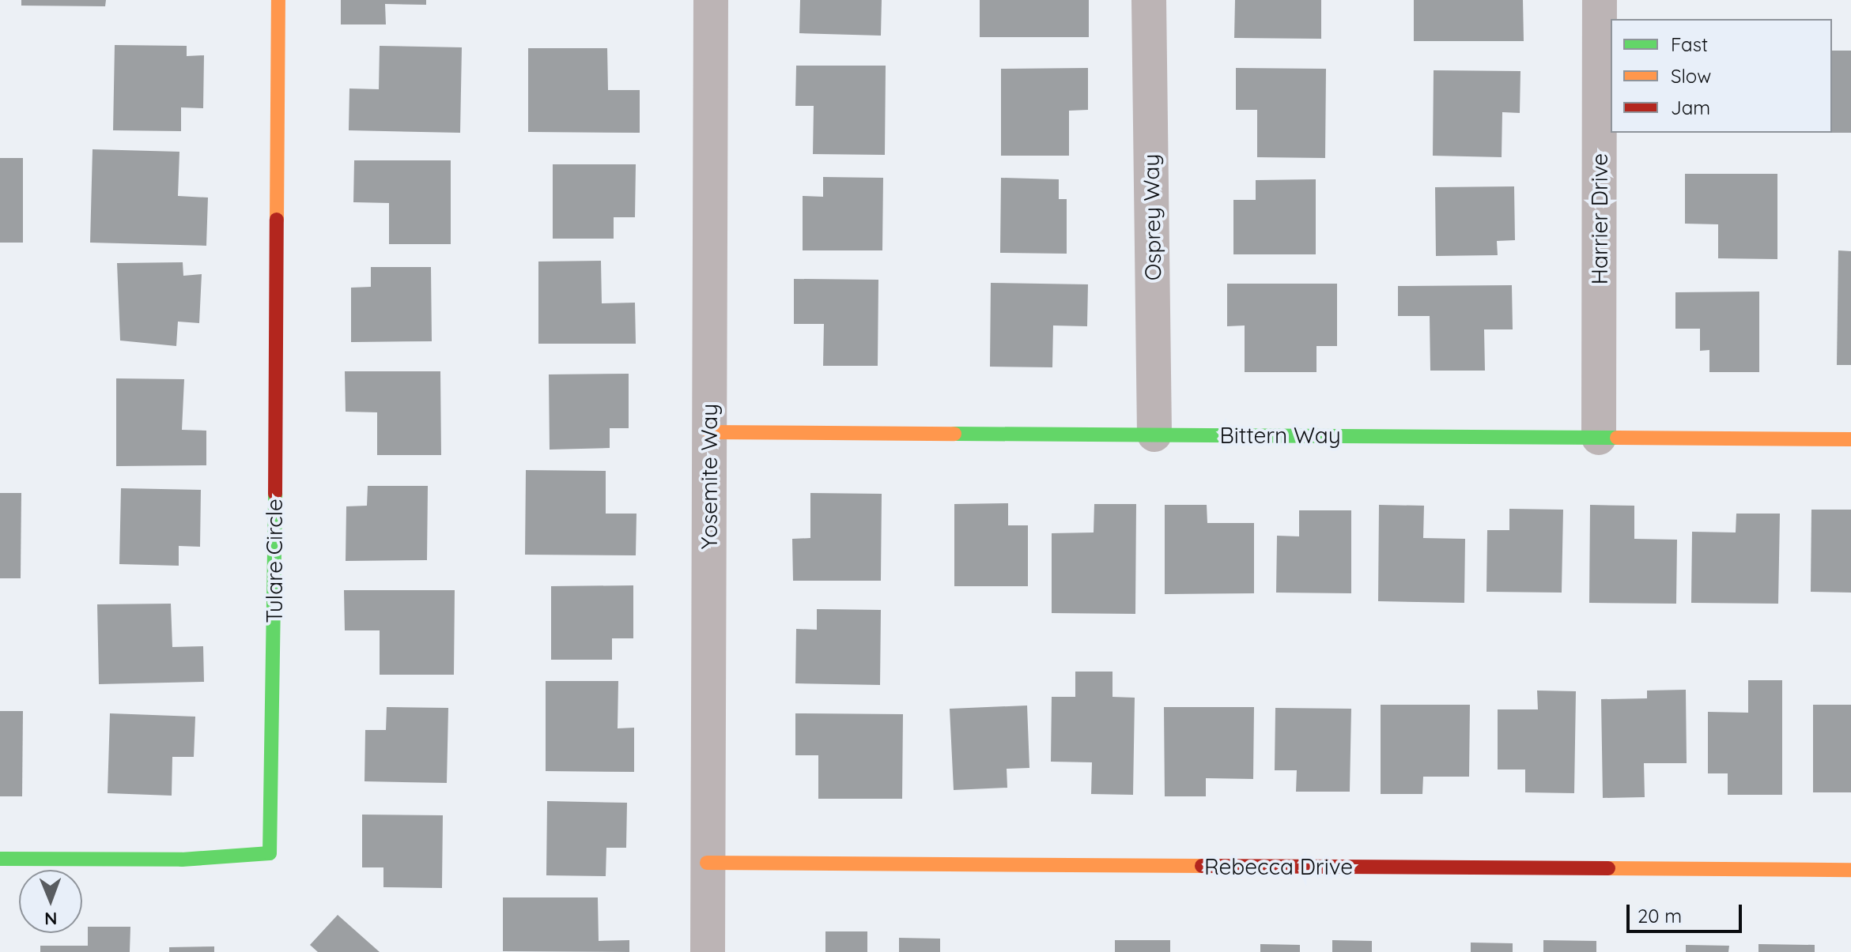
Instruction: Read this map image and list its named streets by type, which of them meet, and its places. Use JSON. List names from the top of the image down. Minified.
{"streets":{"street":["Osprey Way","Harrier Drive","Bittern Way","Yosemite Way","Tulare Circle","Rebecca Drive"]},"crossings":[["Osprey Way","Bittern Way"],["Harrier Drive","Bittern Way"],["Bittern Way","Yosemite Way"],["Yosemite Way","Rebecca Drive"]],"legend":["Fast","Slow","Jam"],"scale_bar":"20 m","north":"bottom"}
